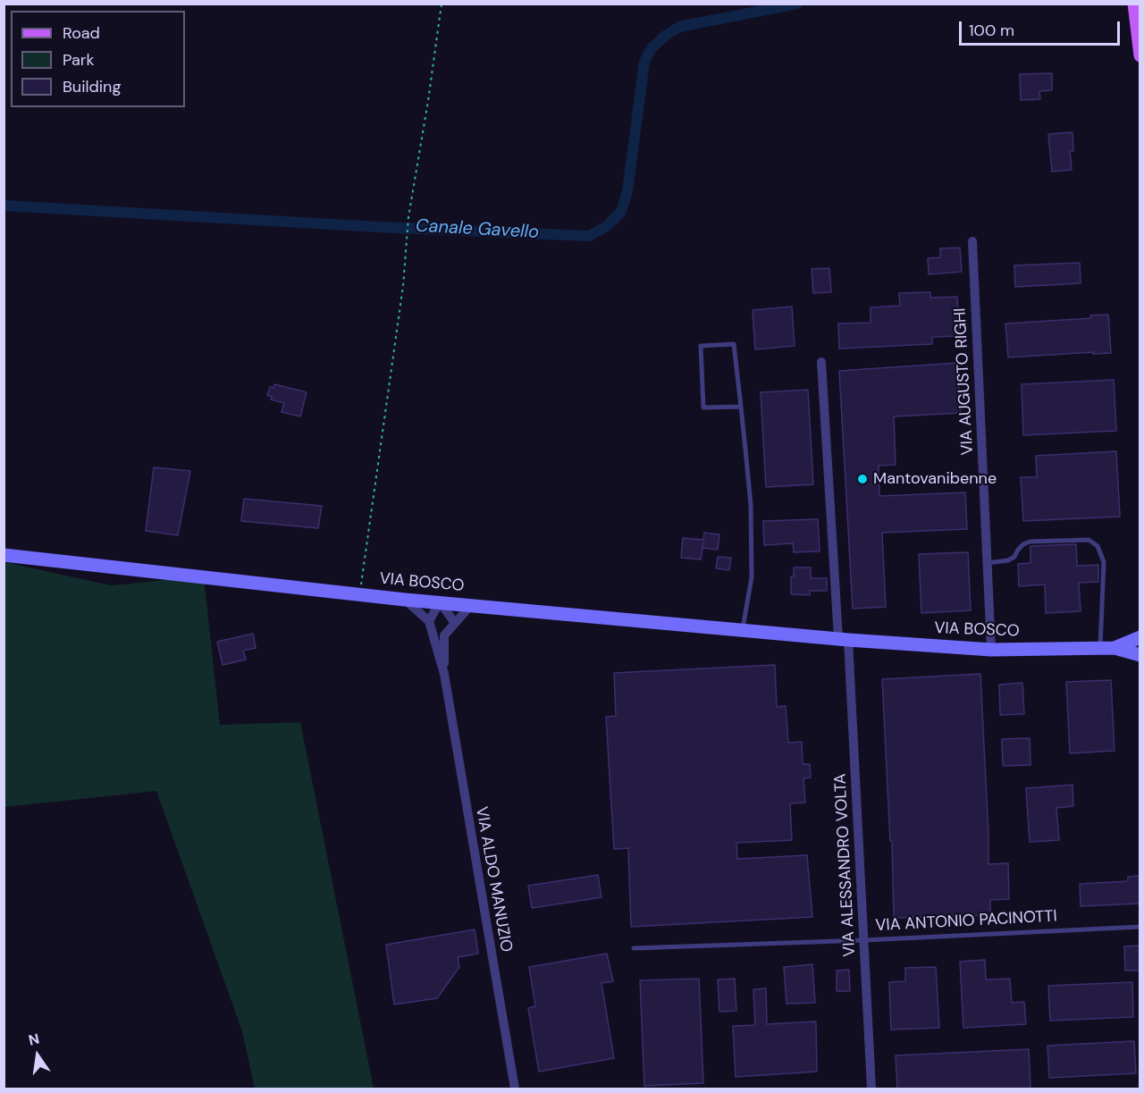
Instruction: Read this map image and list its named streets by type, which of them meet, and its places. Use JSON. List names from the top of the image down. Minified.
{"streets":{"street":["VIA AUGUSTO RIGHI","VIA BOSCO","VIA ALESSANDRO VOLTA","VIA ALDO MANUZIO"],"lane":["VIA ANTONIO PACINOTTI"]},"crossings":[["VIA AUGUSTO RIGHI","VIA BOSCO"],["VIA BOSCO","VIA ALESSANDRO VOLTA"],["VIA BOSCO","VIA ALDO MANUZIO"],["VIA ALESSANDRO VOLTA","VIA ANTONIO PACINOTTI"]],"water":["Canale Gavello"],"places":["Mantovanibenne"],"legend":["Road","Park","Building"],"scale_bar":"100 m","north":"top"}
